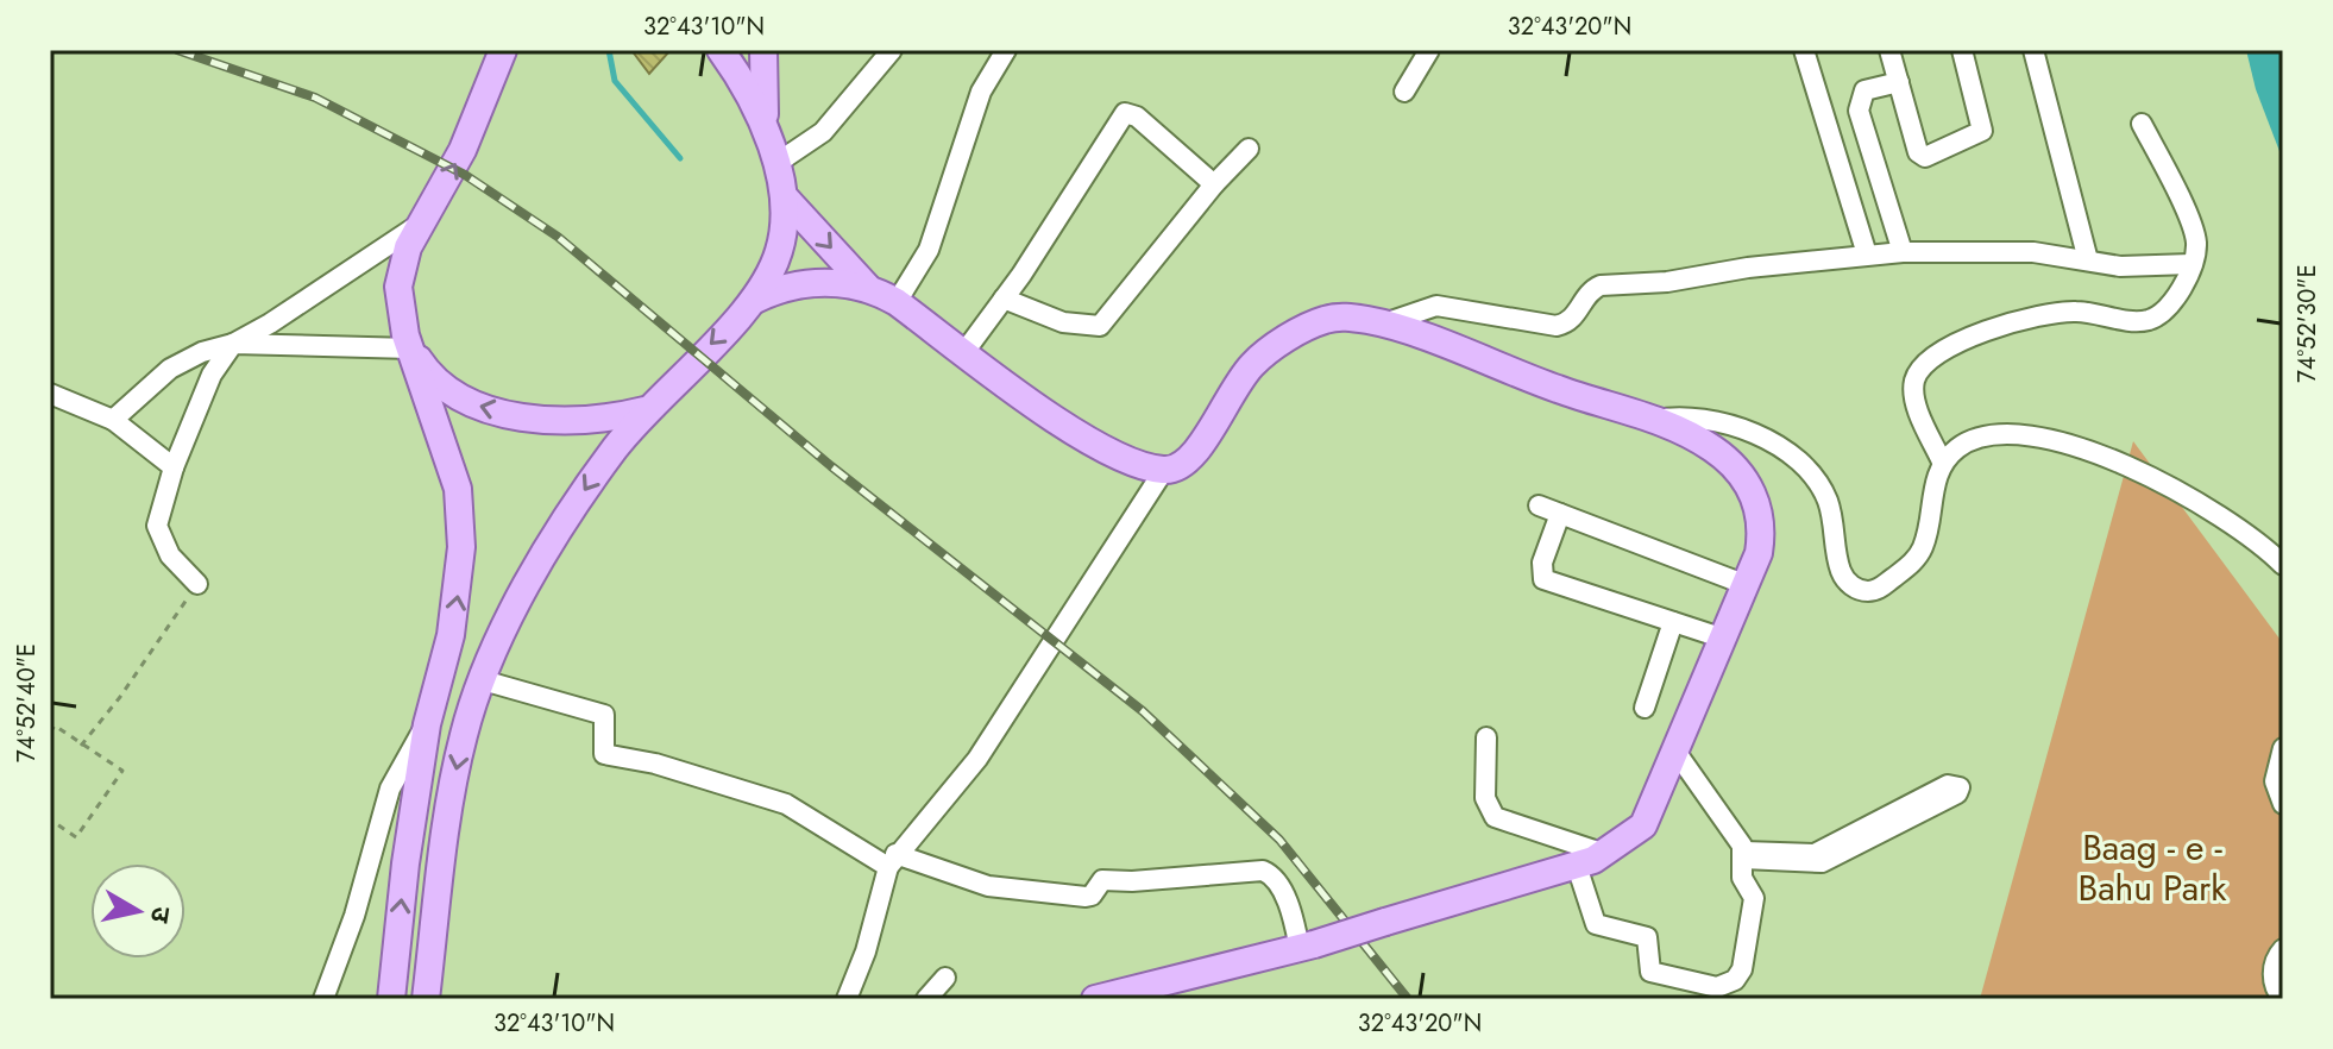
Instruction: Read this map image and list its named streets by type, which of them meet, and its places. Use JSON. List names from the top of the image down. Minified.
{"parks":["Baag - e - Bahu Park"],"north":"right","coordinates":["32°43'10\"N","32°43'20\"N","74°52'30\"E","74°52'40\"E"]}
